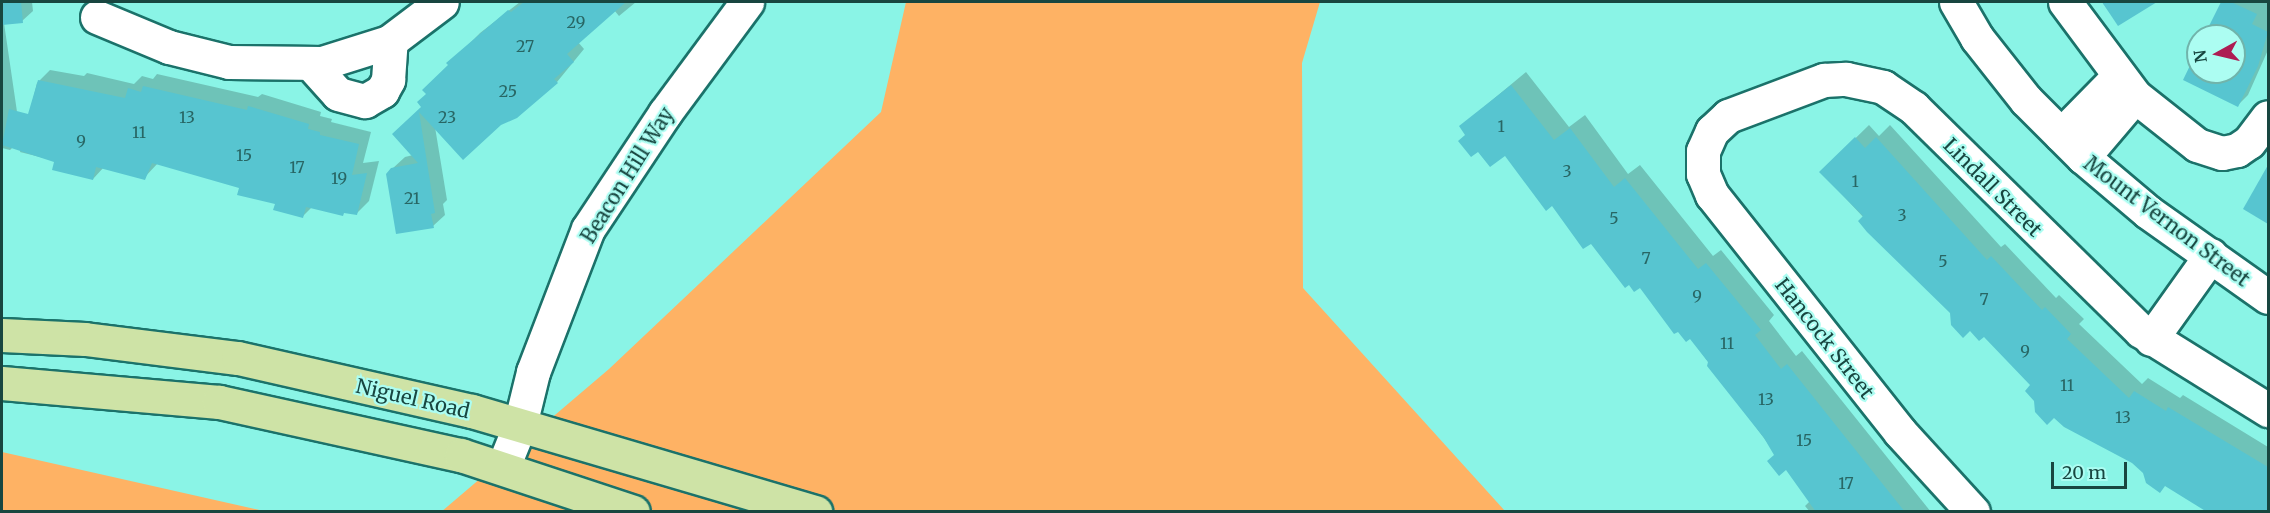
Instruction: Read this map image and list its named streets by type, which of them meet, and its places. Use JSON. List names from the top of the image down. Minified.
{"streets":{"main road":["Niguel Road"],"street":["Beacon Hill Way","Lindall Street","Mount Vernon Street","Hancock Street"]},"crossings":[["Beacon Hill Way","Niguel Road"],["Lindall Street","Hancock Street"]],"house_numbers":["29","27","25","13","23","1","11","9","15","17","3","19","1","21","3","5","7","5","9","7","11","9","11","13","13","15","17"],"scale_bar":"20 m","north":"left"}
